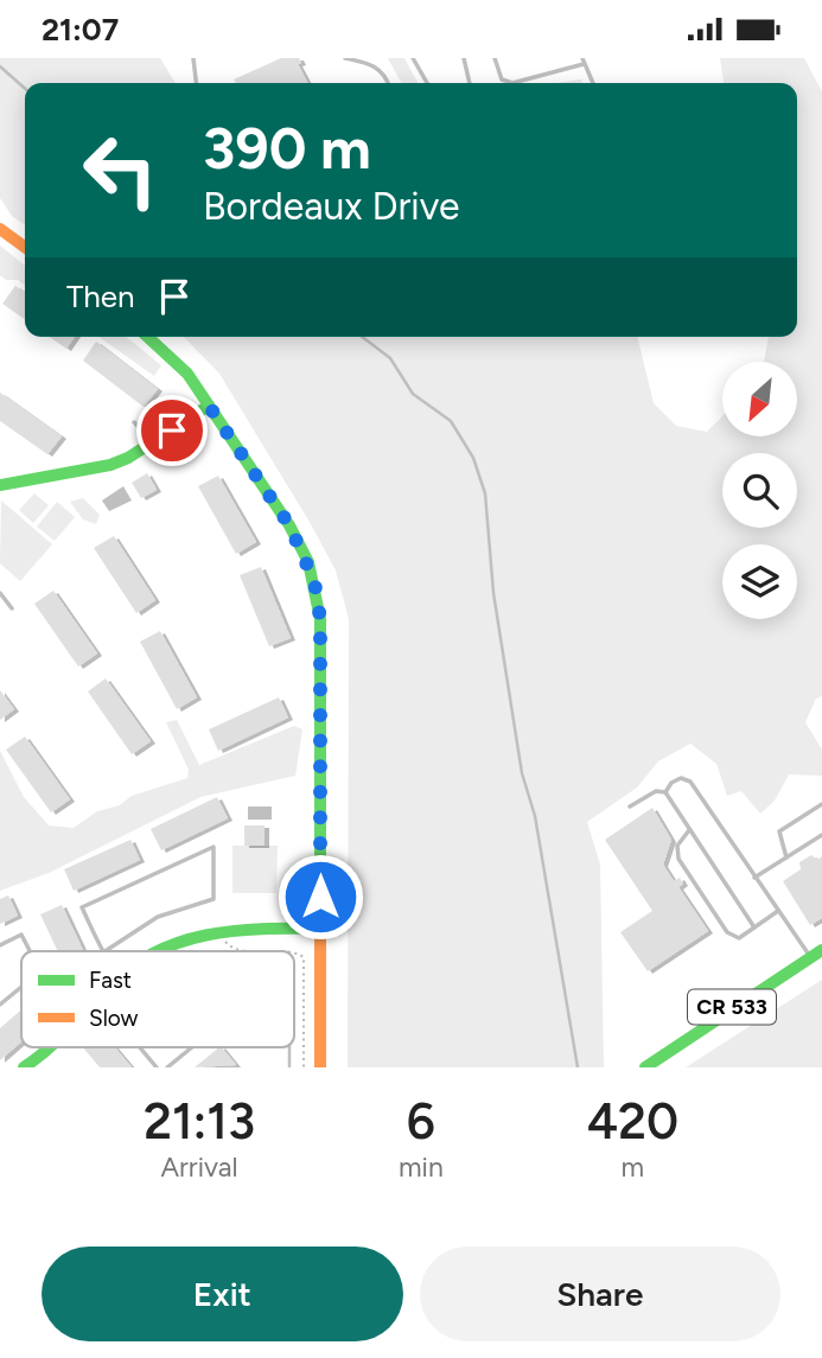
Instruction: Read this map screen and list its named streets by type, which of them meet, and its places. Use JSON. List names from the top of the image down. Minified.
{"streets":{"street":["CR 533"]},"legend":["Fast","Slow"],"north":"bottom left","page":{"status":"21:07","turn":["390 m","Bordeaux Drive"],"then":"Then","eta":["21:13","Arrival","6","min","420","m"],"buttons":["Exit","Share"]}}
